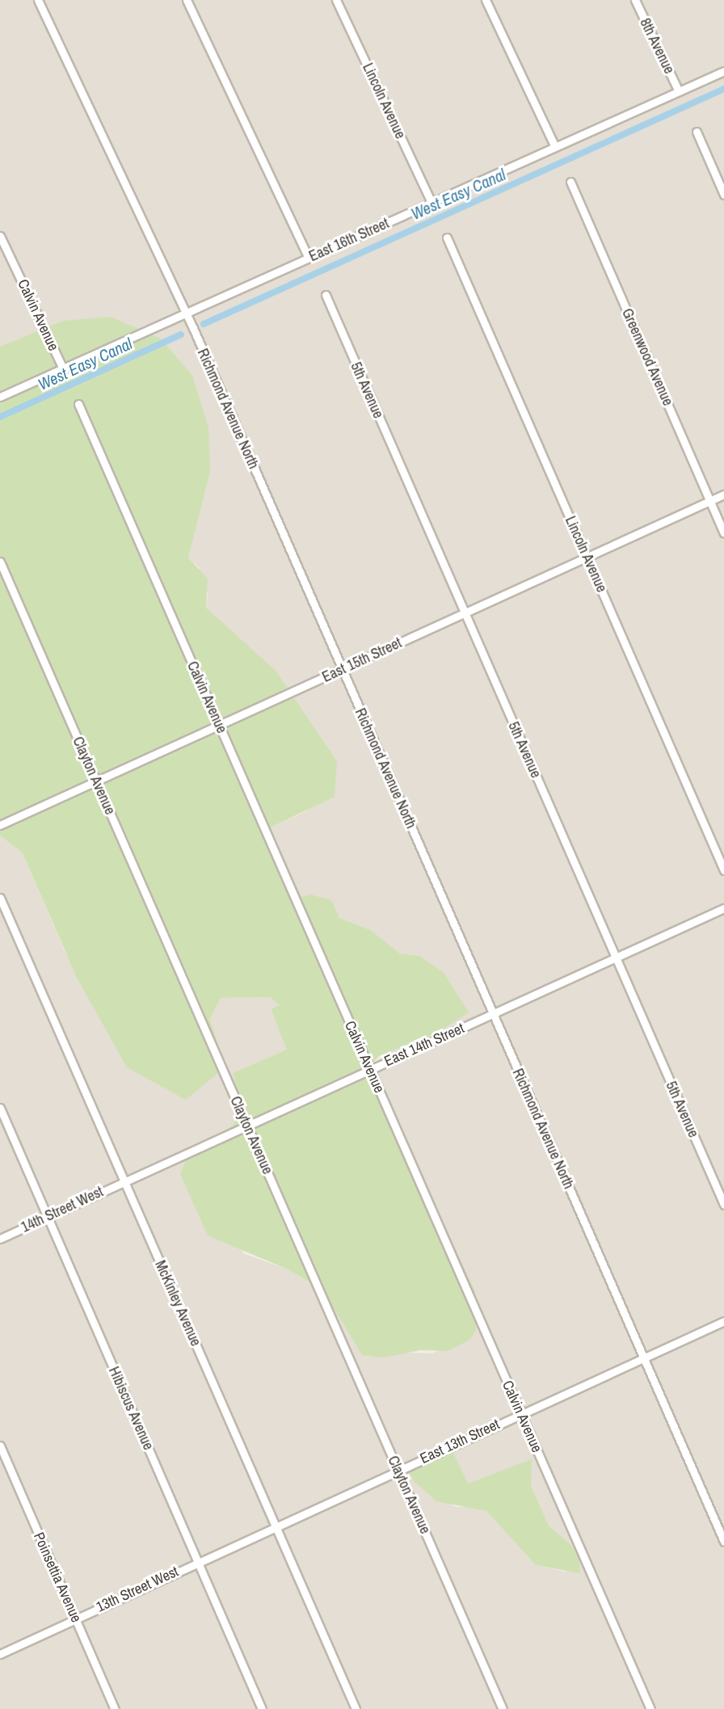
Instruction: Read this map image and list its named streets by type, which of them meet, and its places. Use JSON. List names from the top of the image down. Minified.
{"streets":{"street":["8th Avenue","Lincoln Avenue","East 16th Street","Calvin Avenue","Greenwood Avenue","5th Avenue","Richmond Avenue North","East 15th Street","Clayton Avenue","East 14th Street","14th Street West","McKinley Avenue","Hibiscus Avenue","East 13th Street","Poinsettia Avenue","13th Street West"]},"crossings":[["8th Avenue","East 16th Street"],["Lincoln Avenue","East 16th Street"],["Lincoln Avenue","East 15th Street"],["East 16th Street","Calvin Avenue"],["East 16th Street","Richmond Avenue North"],["Calvin Avenue","East 15th Street"],["Calvin Avenue","East 14th Street"],["Calvin Avenue","East 13th Street"],["Greenwood Avenue","East 15th Street"],["5th Avenue","East 15th Street"],["5th Avenue","East 14th Street"],["Richmond Avenue North","East 15th Street"],["Richmond Avenue North","East 14th Street"],["Richmond Avenue North","East 13th Street"],["East 15th Street","Clayton Avenue"],["Clayton Avenue","East 14th Street"],["Clayton Avenue","East 13th Street"],["East 14th Street","14th Street West"],["East 14th Street","McKinley Avenue"],["14th Street West","McKinley Avenue"],["14th Street West","Hibiscus Avenue"],["McKinley Avenue","East 13th Street"],["McKinley Avenue","13th Street West"],["Hibiscus Avenue","13th Street West"],["East 13th Street","13th Street West"],["Poinsettia Avenue","13th Street West"]],"water":["West Easy Canal"]}
